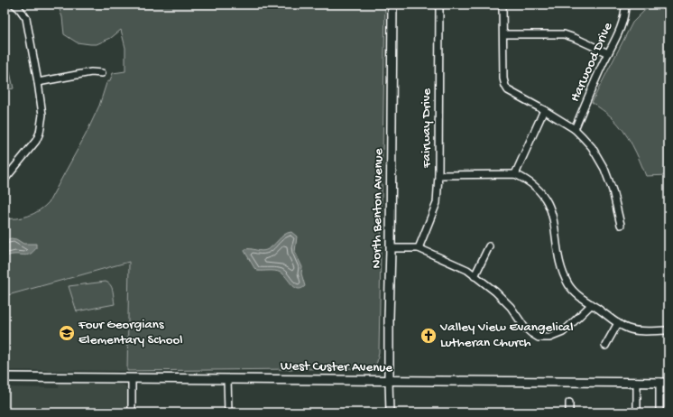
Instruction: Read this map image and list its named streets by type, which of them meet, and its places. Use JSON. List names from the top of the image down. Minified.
{"streets":{"main road":["North Benton Avenue","West Custer Avenue"],"street":["Harwood Drive","Fairway Drive"]},"crossings":[["North Benton Avenue","West Custer Avenue"]],"places":{"school or university":["Four Georgians Elementary School"],"church":["Valley View Evangelical Lutheran Church"]}}
